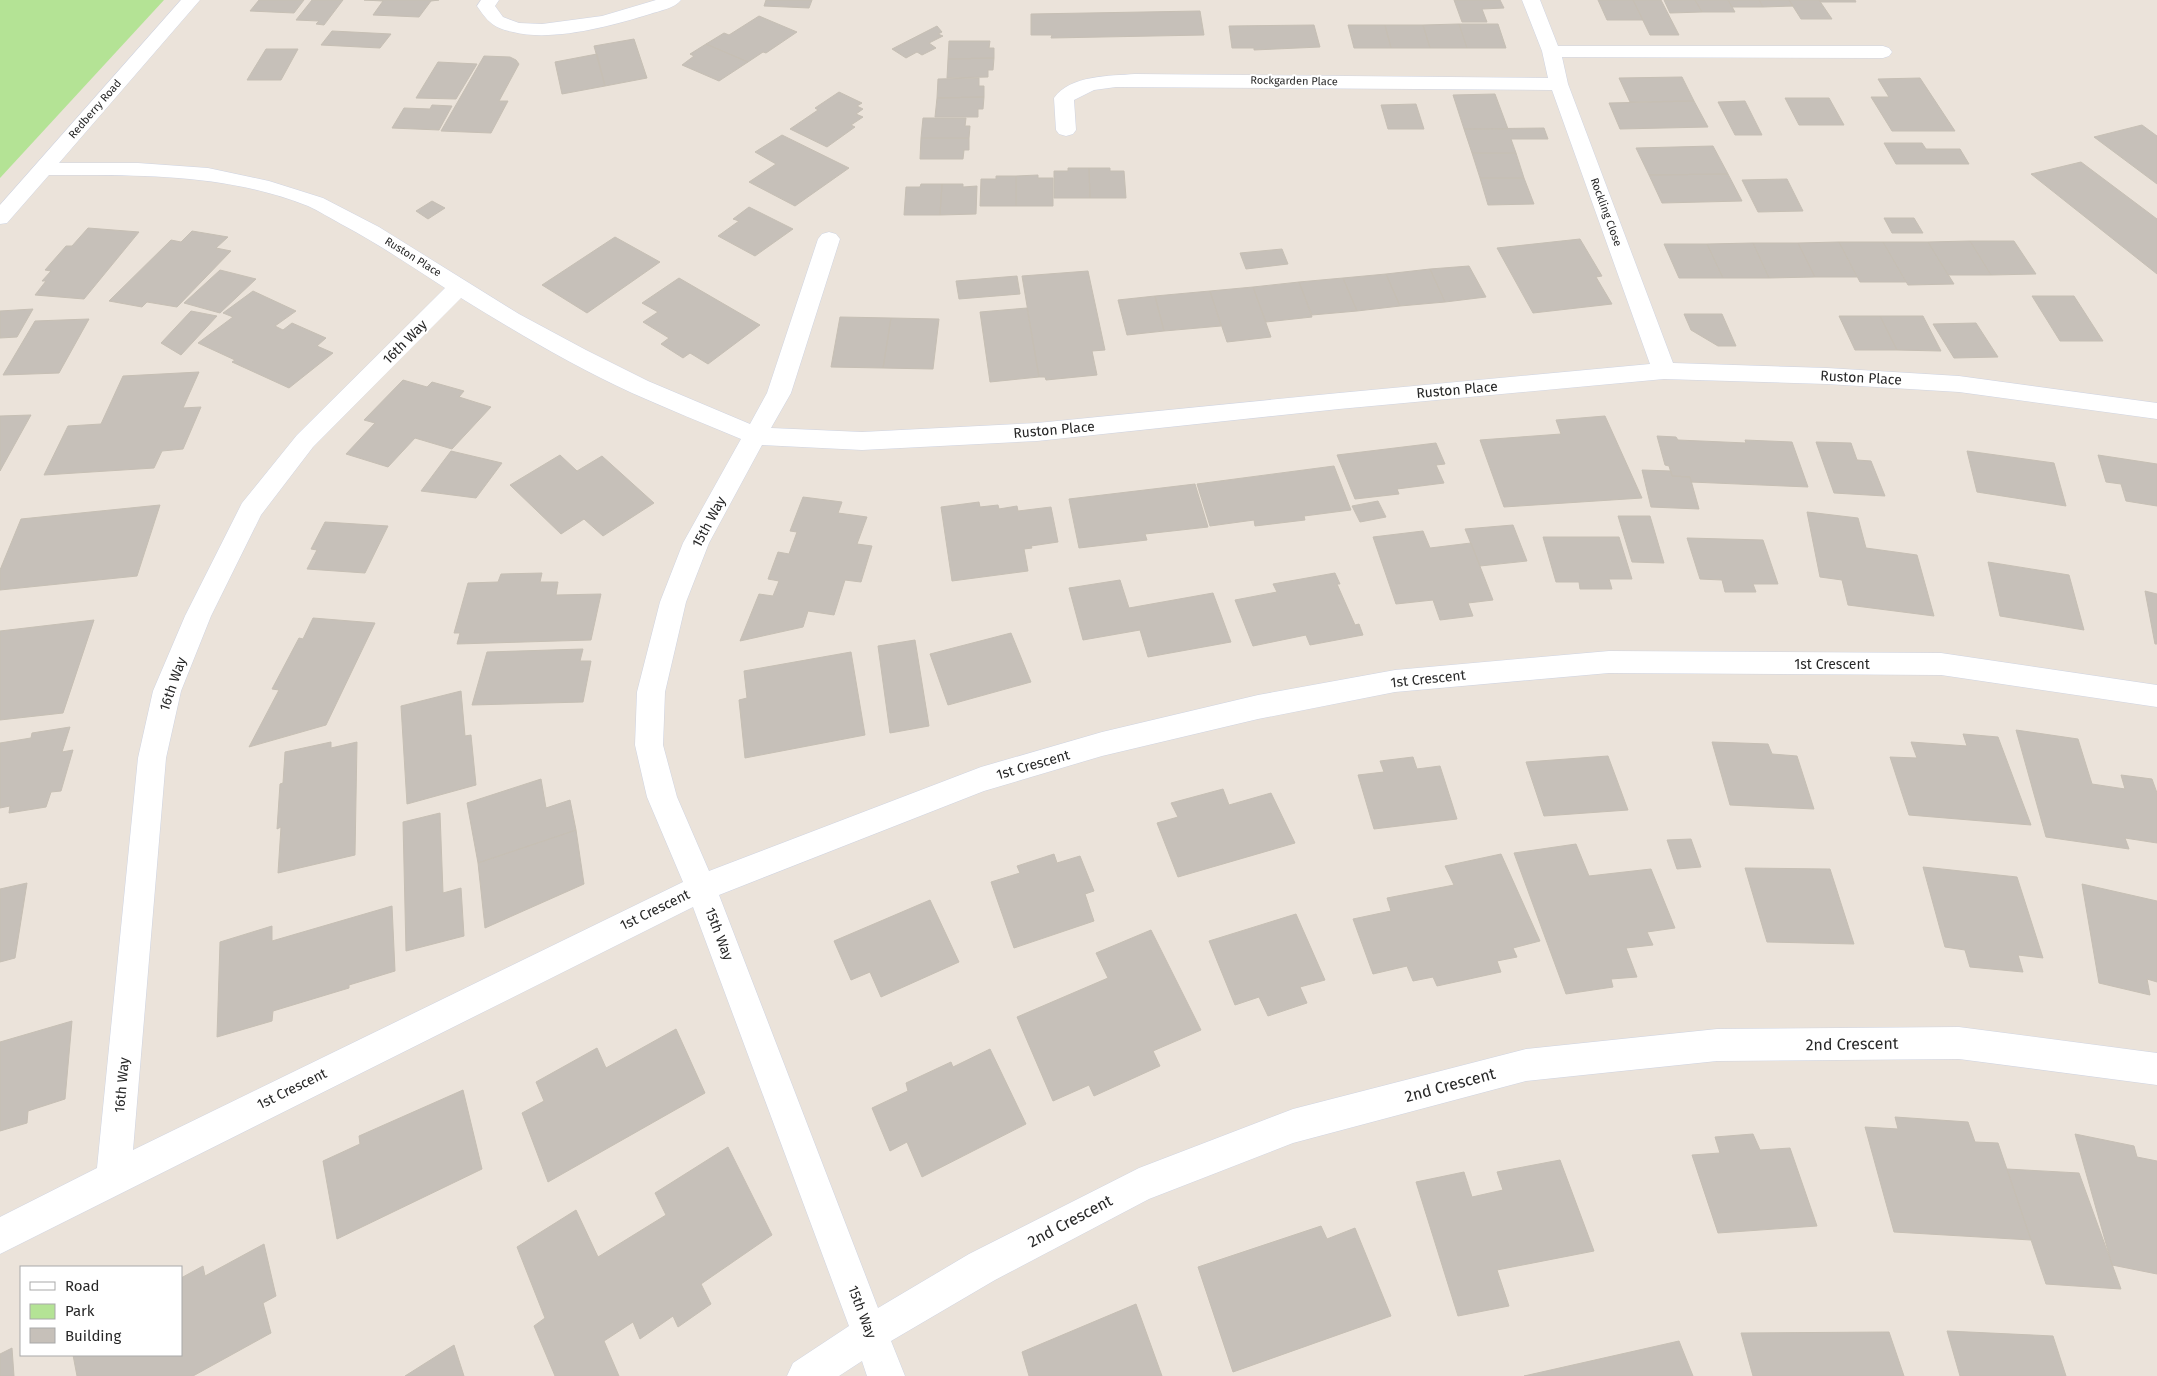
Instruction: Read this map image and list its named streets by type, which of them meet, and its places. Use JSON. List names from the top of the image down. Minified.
{"streets":{"street":["Rockgarden Place","Redberry Road","Rockling Close","Ruston Place","16th Way","15th Way","1st Crescent","2nd Crescent"]},"crossings":[["Rockgarden Place","Rockling Close"],["Redberry Road","Ruston Place"],["Rockling Close","Ruston Place"],["Ruston Place","16th Way"],["Ruston Place","15th Way"],["16th Way","1st Crescent"],["15th Way","1st Crescent"],["15th Way","2nd Crescent"]],"legend":["Road","Park","Building"]}
